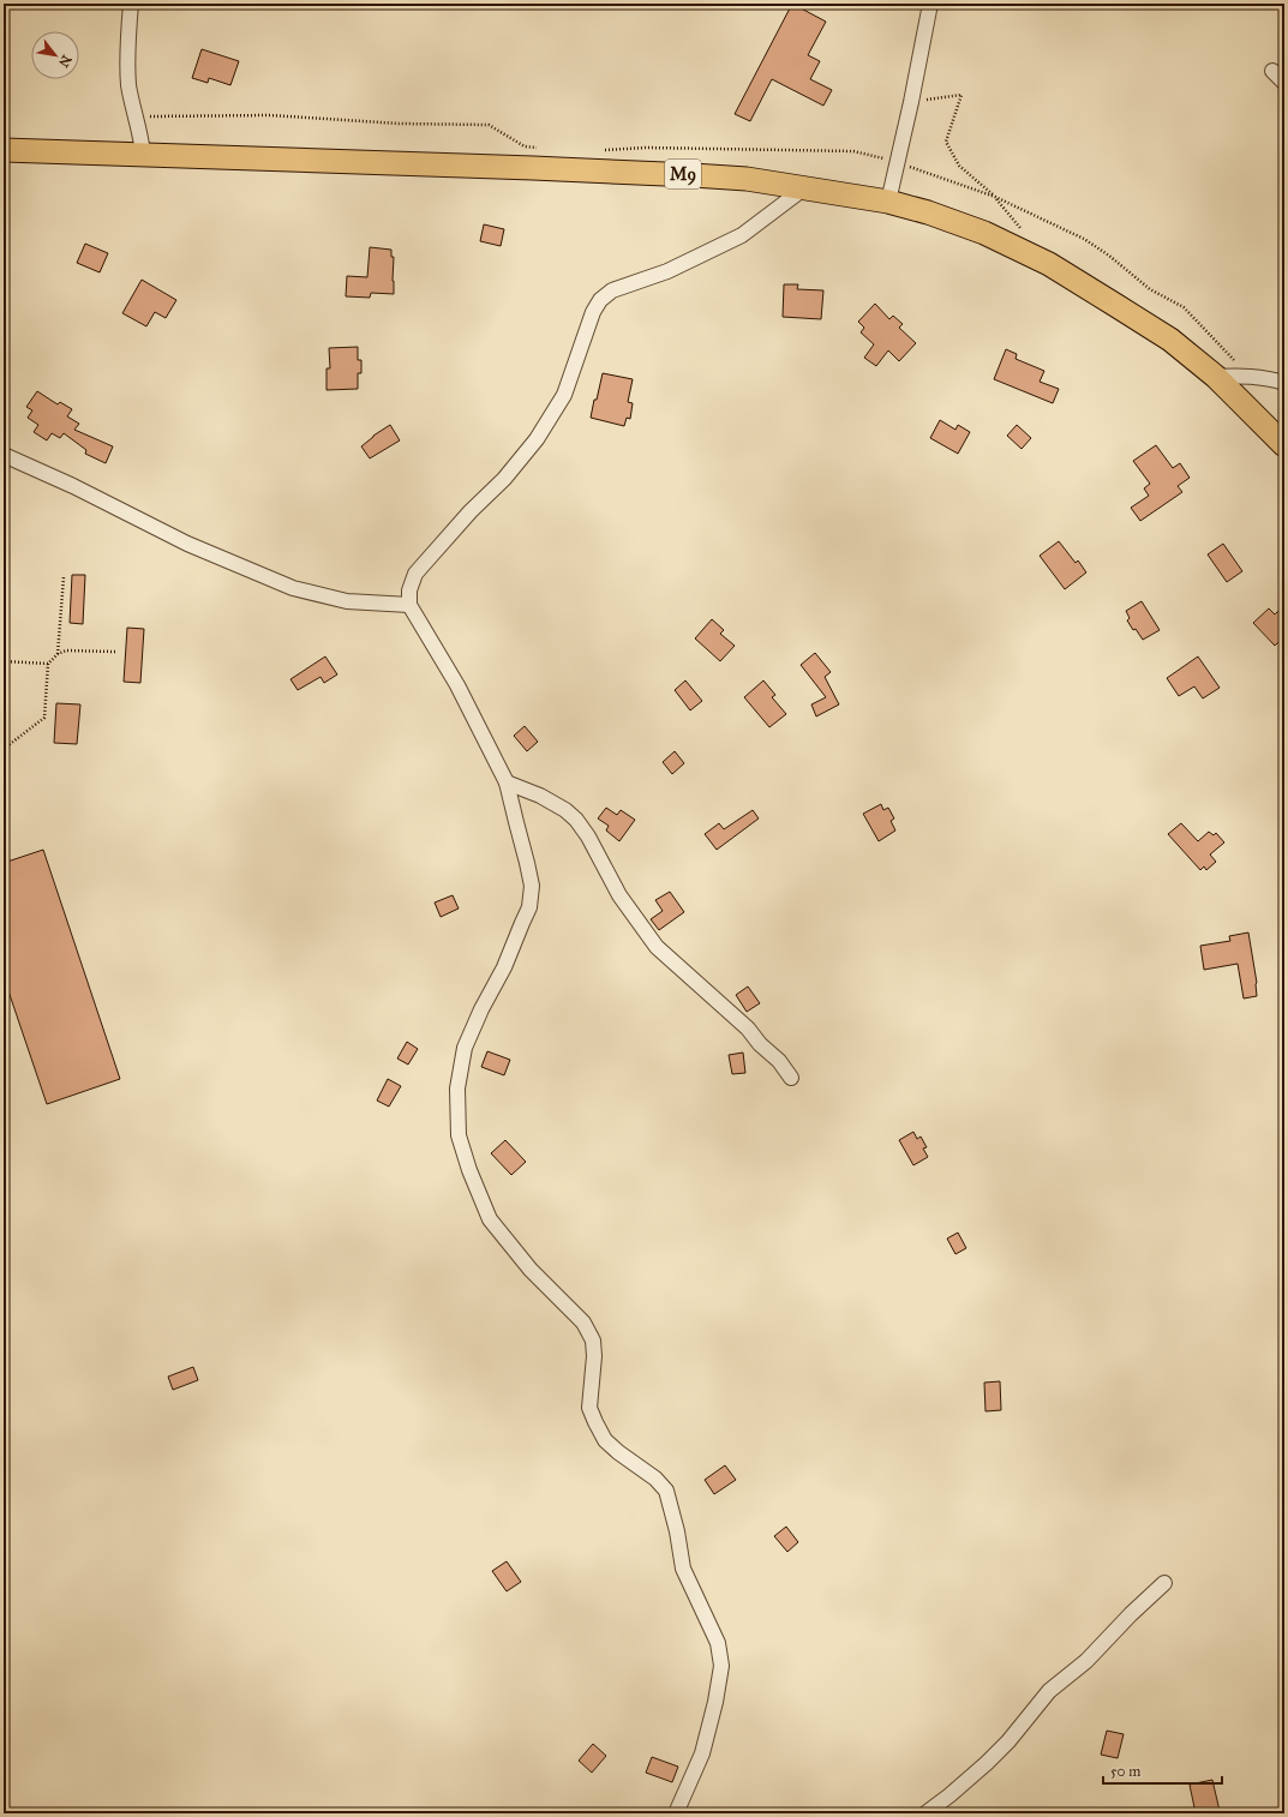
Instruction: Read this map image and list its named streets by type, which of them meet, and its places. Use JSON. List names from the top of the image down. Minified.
{"streets":{"main road":["M9"]},"scale_bar":"50 m","north":"bottom right"}
